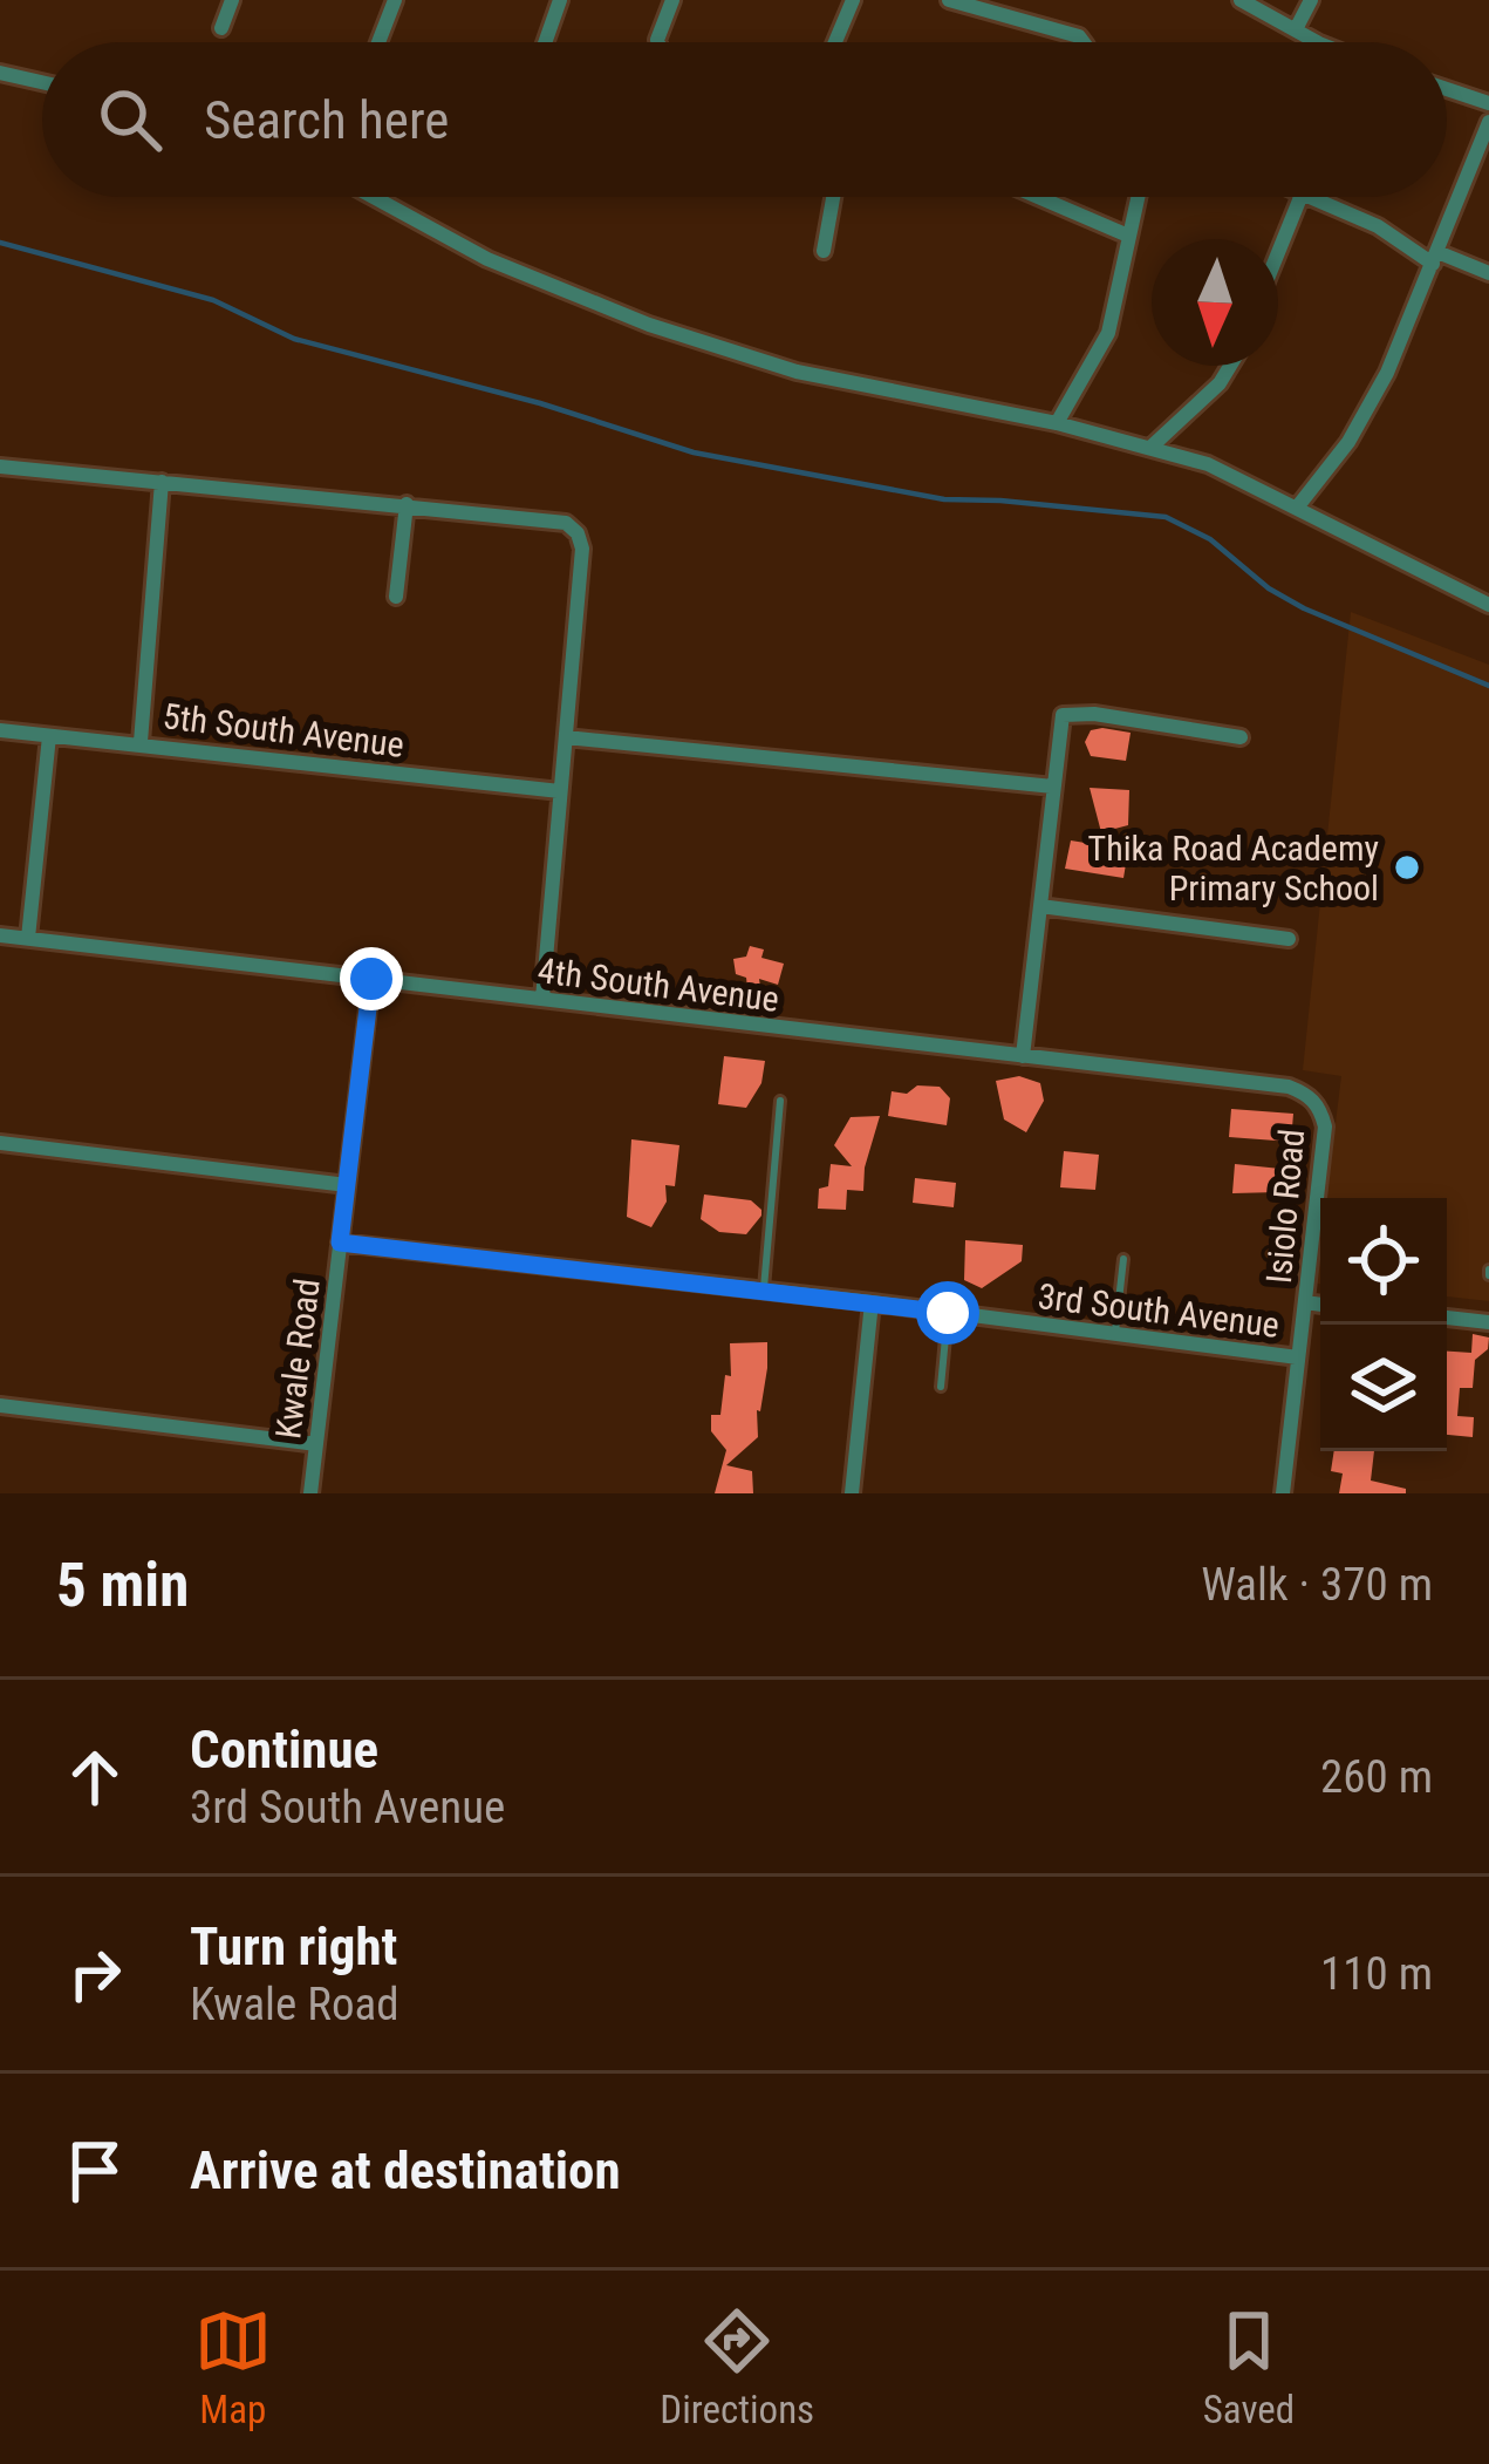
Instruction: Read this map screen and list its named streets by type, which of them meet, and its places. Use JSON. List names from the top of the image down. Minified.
{"streets":{"street":["5th South Avenue","4th South Avenue","Isiolo Road","3rd South Avenue","Kwale Road"]},"crossings":[["4th South Avenue","Isiolo Road"],["4th South Avenue","Kwale Road"],["Isiolo Road","3rd South Avenue"],["3rd South Avenue","Kwale Road"]],"places":["Thika Road Academy Primary School"],"north":"bottom","page":{"search":"Search here","heading":["5 min","Walk · 370 m"],"list":[["Continue","3rd South Avenue","260 m"],["Turn right","Kwale Road","110 m"],"Arrive at destination"],"nav":["Map","Directions","Saved"]}}
